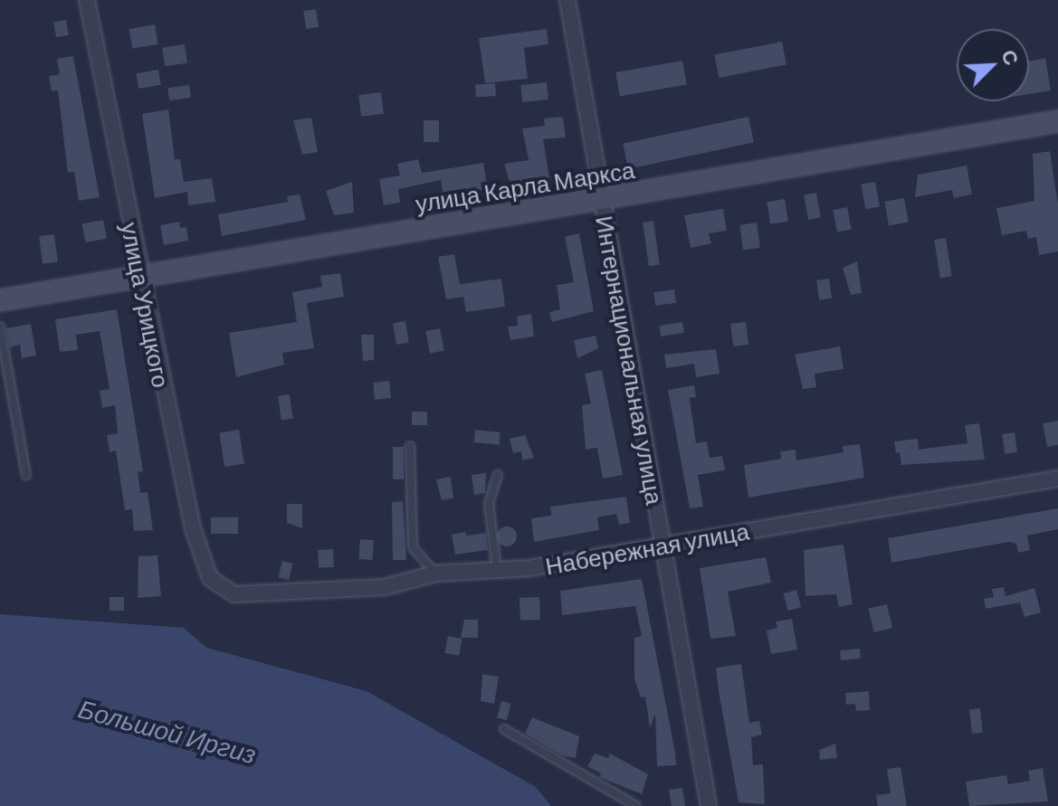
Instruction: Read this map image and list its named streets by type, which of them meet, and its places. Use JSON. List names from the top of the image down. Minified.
{"streets":{"main road":["улица Карла Маркса"],"street":["улица Урицкого","Интернациональная улица","Набережная улица"]},"crossings":[["улица Карла Маркса","улица Урицкого"],["улица Карла Маркса","Интернациональная улица"],["улица Урицкого","Набережная улица"],["Интернациональная улица","Набережная улица"]],"water":["Большой Иргиз"],"north":"top right"}
